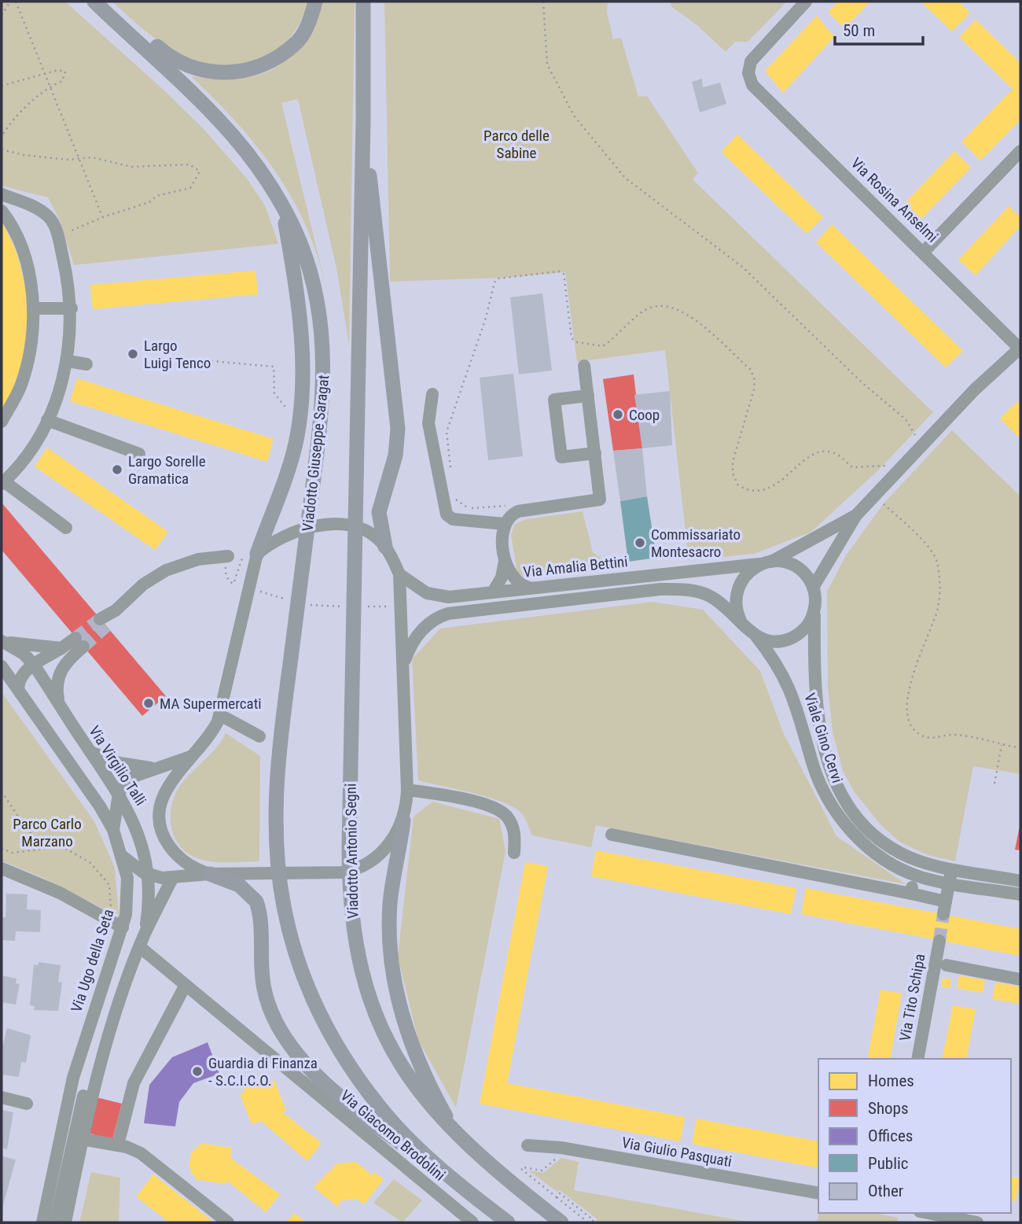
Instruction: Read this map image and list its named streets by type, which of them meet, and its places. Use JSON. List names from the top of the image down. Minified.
{"streets":{"main road":["Viadotto Giuseppe Saragat","Viadotto Antonio Segni"],"street":["Via Rosina Anselmi","Via Amalia Bettini","Viale Gino Cervi","Via Virgilio Talli","Via Ugo della Seta","Via Tito Schipa","Via Giacomo Brodolini","Via Giulio Pasquati"]},"crossings":[["Via Rosina Anselmi","Via Amalia Bettini"],["Via Amalia Bettini","Viale Gino Cervi"],["Via Virgilio Talli","Via Ugo della Seta"],["Via Virgilio Talli","Via Giacomo Brodolini"],["Via Ugo della Seta","Via Giacomo Brodolini"]],"parks":["Parco delle Sabine","Parco Carlo Marzano"],"places":["Largo Luigi Tenco","Coop","Largo Sorelle Gramatica","Commissariato Montesacro","MA Supermercati","Guardia di Finanza - S.C.I.C.O."],"legend":["Homes","Shops","Offices","Public","Other"],"scale_bar":"50 m"}
